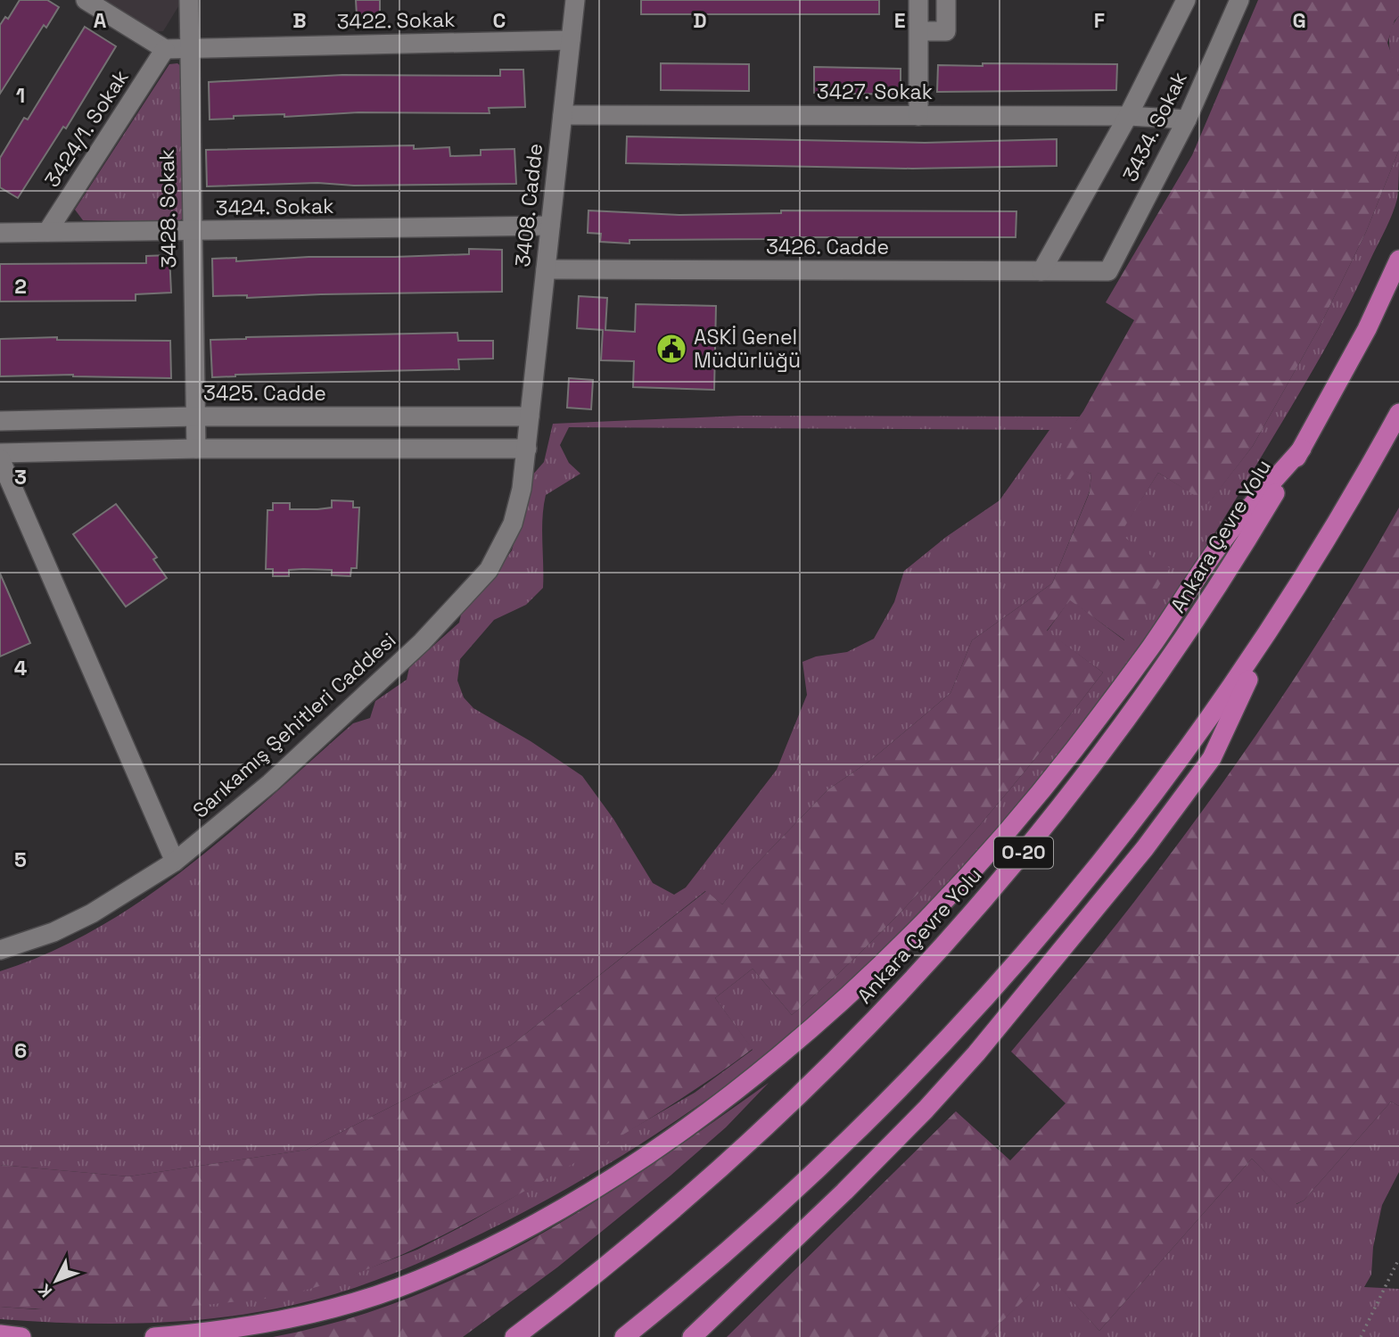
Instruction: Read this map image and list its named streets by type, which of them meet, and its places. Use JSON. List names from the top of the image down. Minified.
{"streets":{"highway":["Ankara Çevre Yolu","O-20"],"street":["3422. Sokak","3427. Sokak","3434. Sokak","3424/1. Sokak","3408. Cadde","3424. Sokak","3428. Sokak","3426. Cadde","3425. Cadde","Sarıkamış Şehitleri Caddesi"]},"crossings":[["3422. Sokak","3424/1. Sokak"],["3422. Sokak","3408. Cadde"],["3422. Sokak","3428. Sokak"],["3427. Sokak","3434. Sokak"],["3427. Sokak","3408. Cadde"],["3434. Sokak","3426. Cadde"],["3424/1. Sokak","3424. Sokak"],["3408. Cadde","3424. Sokak"],["3408. Cadde","3426. Cadde"],["3408. Cadde","3425. Cadde"],["3408. Cadde","Sarıkamış Şehitleri Caddesi"],["3424. Sokak","3428. Sokak"],["3428. Sokak","3425. Cadde"]],"places":{"public building":["ASKİ Genel Müdürlüğü"]},"north":"bottom left","grid":{"columns":["A","B","C","D","E","F","G"],"rows":["1","2","3","4","5","6"]}}
